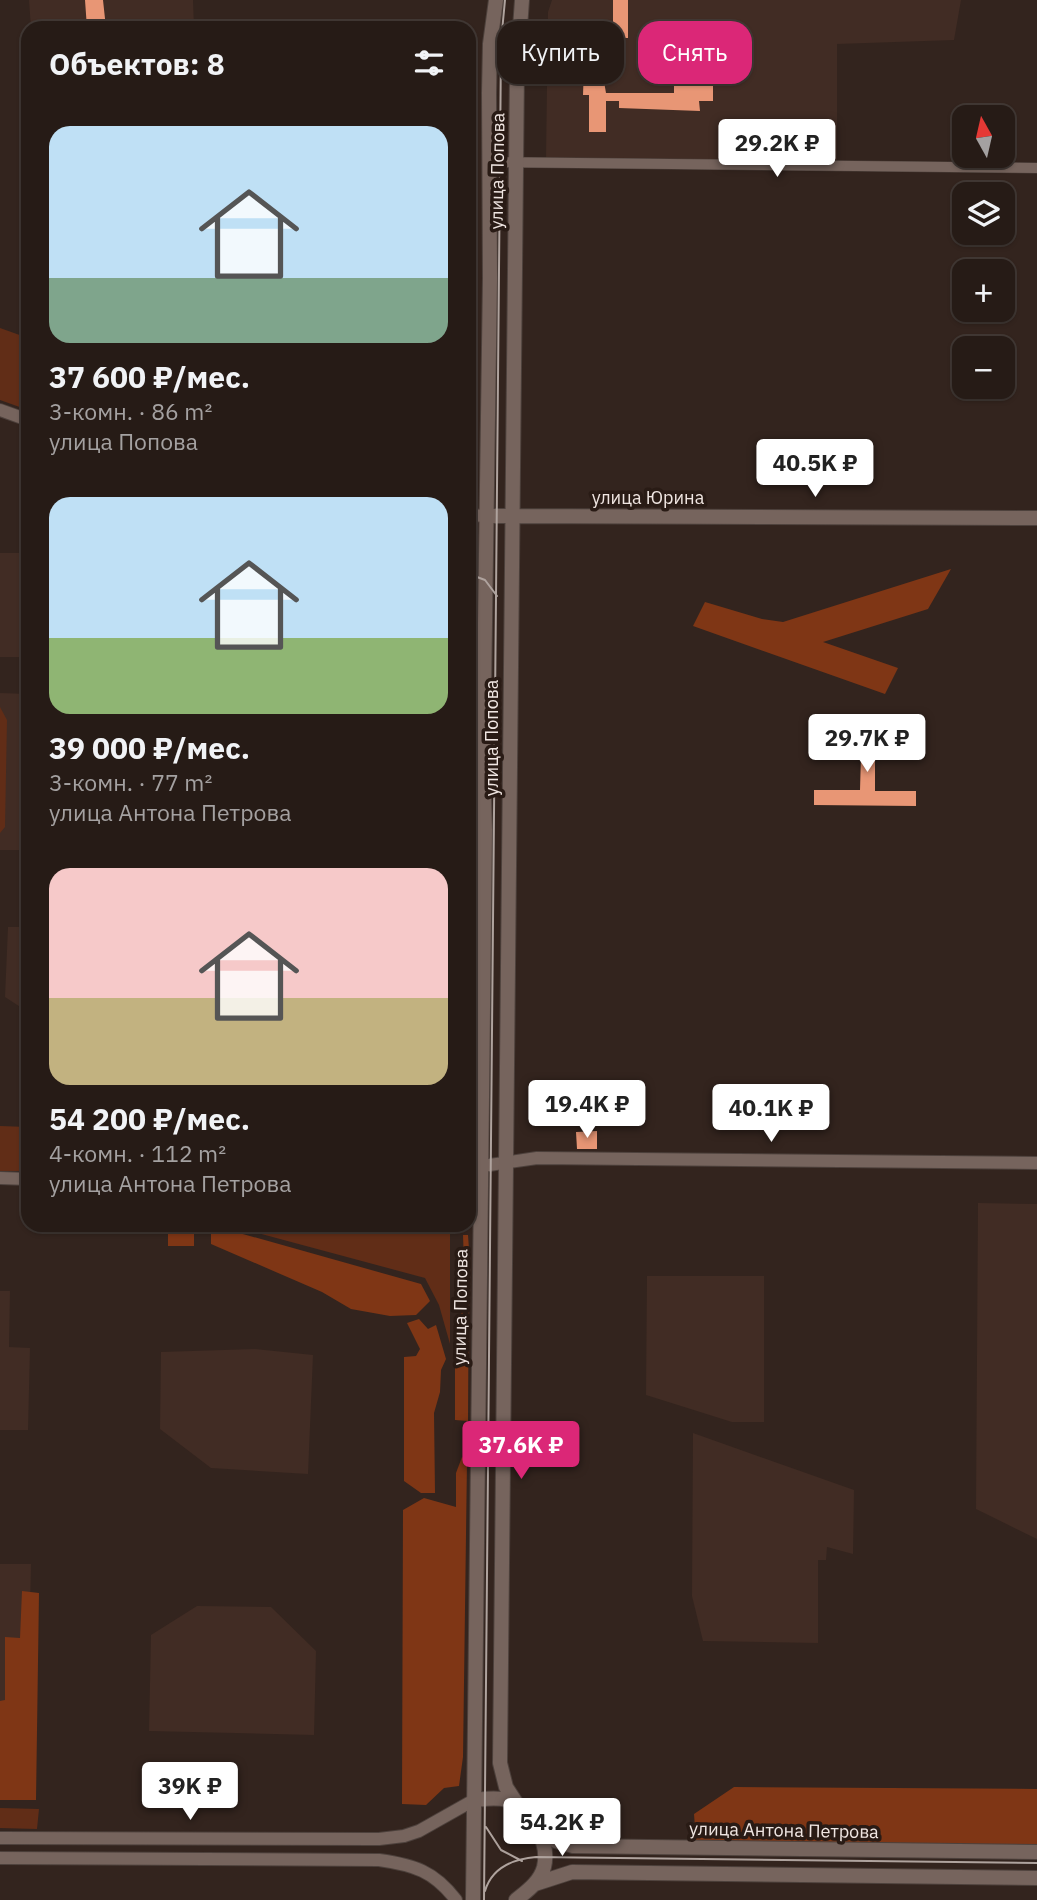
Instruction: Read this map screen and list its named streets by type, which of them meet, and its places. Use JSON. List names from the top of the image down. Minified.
{"streets":{"main road":["улица Попова","улица Юрина","улица Антона Петрова"]},"crossings":[["улица Попова","улица Юрина"],["улица Попова","улица Антона Петрова"]],"north":"top","page":{"chip":["Купить","Снять"],"heading":"Объектов: 8","map_buttons":["+","−"],"list":[{"name":"37 600 ₽/мес.","note":"3-комн. · 86 m² · улица Попова"},{"name":"39 000 ₽/мес.","note":"3-комн. · 77 m² · улица Антона Петрова"},{"name":"54 200 ₽/мес.","note":"4-комн. · 112 m² · улица Антона Петрова"}],"price":["29.2K ₽","40.5K ₽","29.7K ₽","19.4K ₽","40.1K ₽","37.6K ₽","39K ₽","54.2K ₽"]}}
